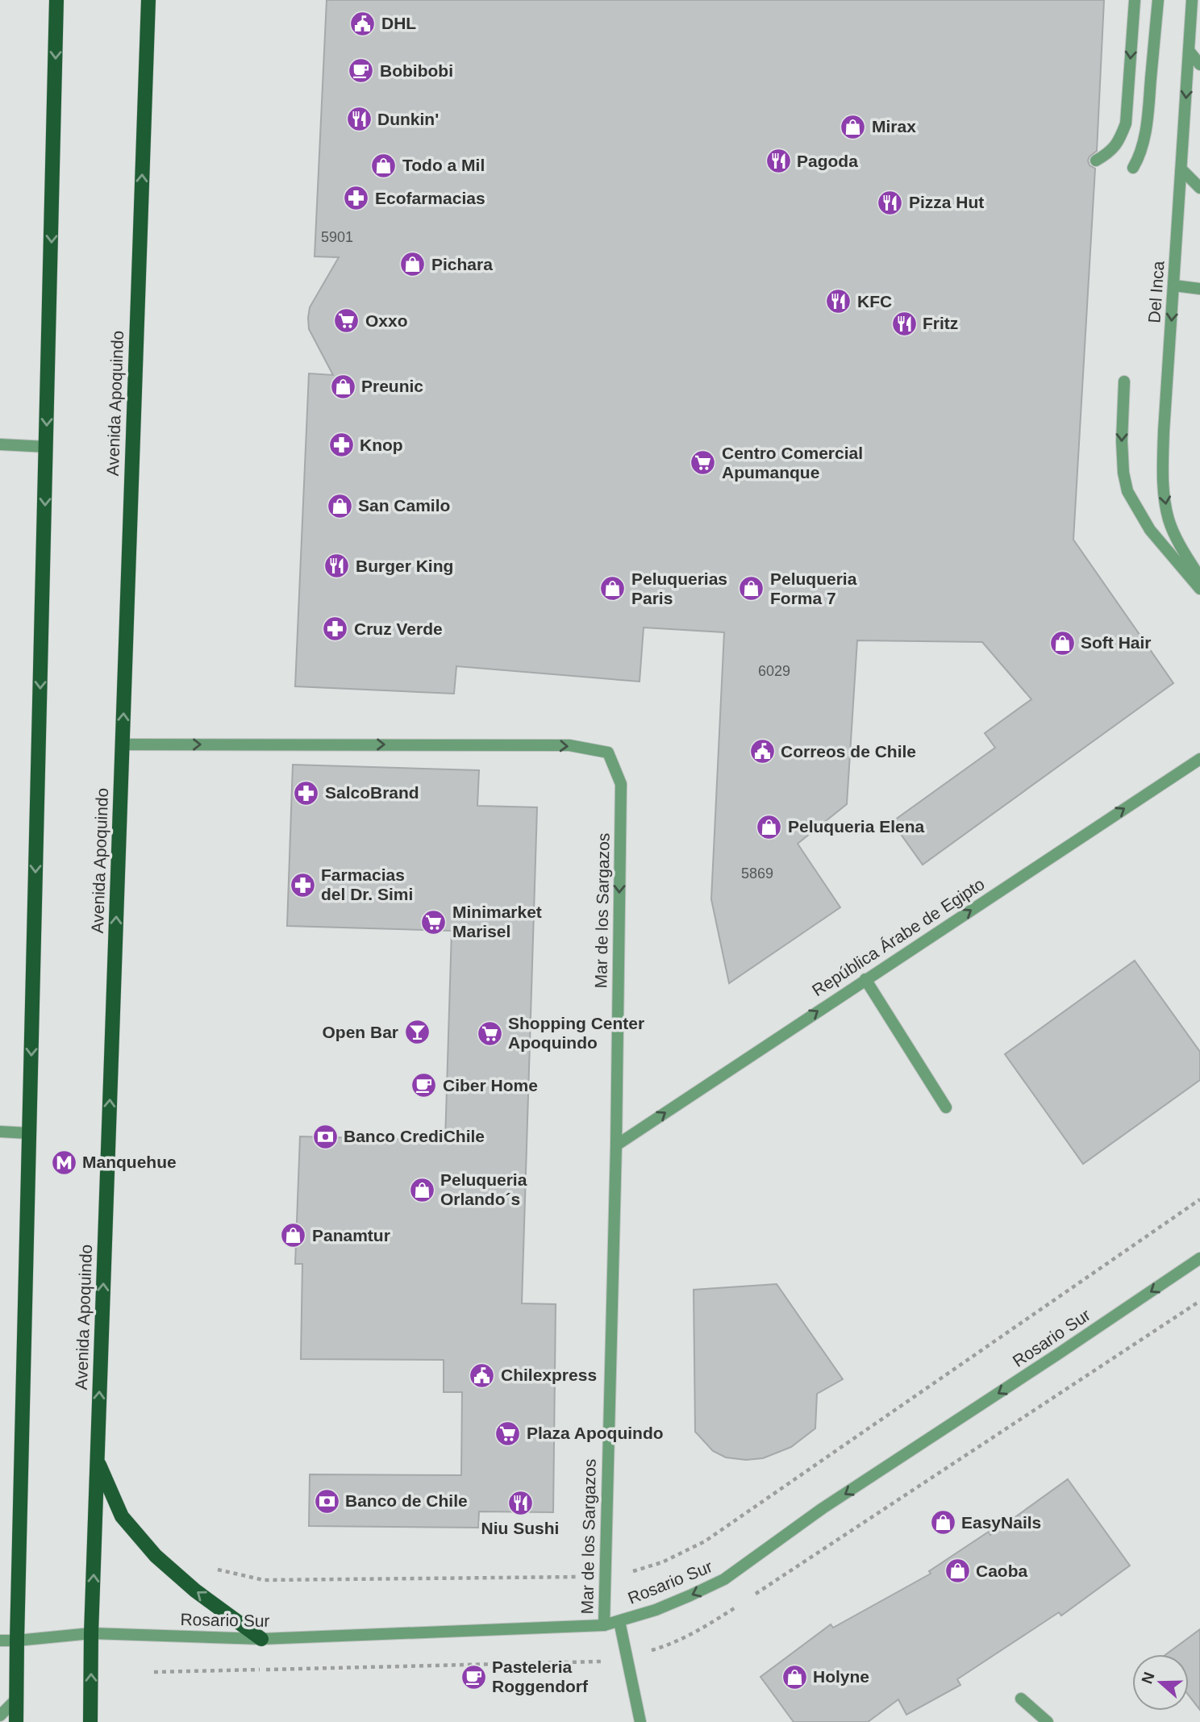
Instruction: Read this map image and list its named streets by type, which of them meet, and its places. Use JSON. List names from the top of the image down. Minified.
{"streets":{"main road":["Avenida Apoquindo"],"street":["Del Inca","Mar de los Sargazos","República Árabe de Egipto","Rosario Sur"]},"crossings":[["Avenida Apoquindo","Mar de los Sargazos"],["Avenida Apoquindo","Rosario Sur"],["Mar de los Sargazos","República Árabe de Egipto"],["Mar de los Sargazos","Rosario Sur"]],"one_way":["República Árabe de Egipto","Rosario Sur"],"places":{"public building":["DHL","Correos de Chile","Chilexpress"],"cafe":["Bobibobi","Ciber Home","Pasteleria Roggendorf"],"restaurant":["Dunkin'","Pagoda","Pizza Hut","KFC","Fritz","Burger King","Niu Sushi"],"shop":["Mirax","Todo a Mil","Pichara","Preunic","San Camilo","Peluquerias Paris","Peluqueria Forma 7","Soft Hair","Peluqueria Elena","Peluqueria Orlando´s","Panamtur","EasyNails","Caoba","Holyne"],"pharmacy":["Ecofarmacias","Knop","Cruz Verde","SalcoBrand","Farmacias del Dr. Simi"],"supermarket":["Oxxo","Centro Comercial Apumanque","Minimarket Marisel","Shopping Center Apoquindo","Plaza Apoquindo"],"bar":["Open Bar"],"bank":["Banco CrediChile","Banco de Chile"],"metro station":["Manquehue"]},"house_numbers":["5901","6029","5869"],"north":"left"}
